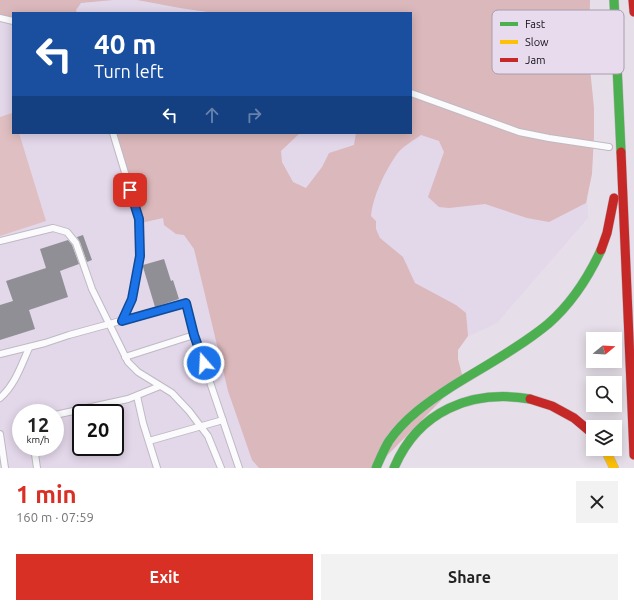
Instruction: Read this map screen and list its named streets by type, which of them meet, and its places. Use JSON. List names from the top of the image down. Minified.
{"legend":["Fast","Slow","Jam"],"north":"right","page":{"turn":["40 m","Turn left"],"speed":"12 km/h","limit":"20","heading":["1 min","160 m · 07:59"],"buttons":["Exit","Share"]}}
